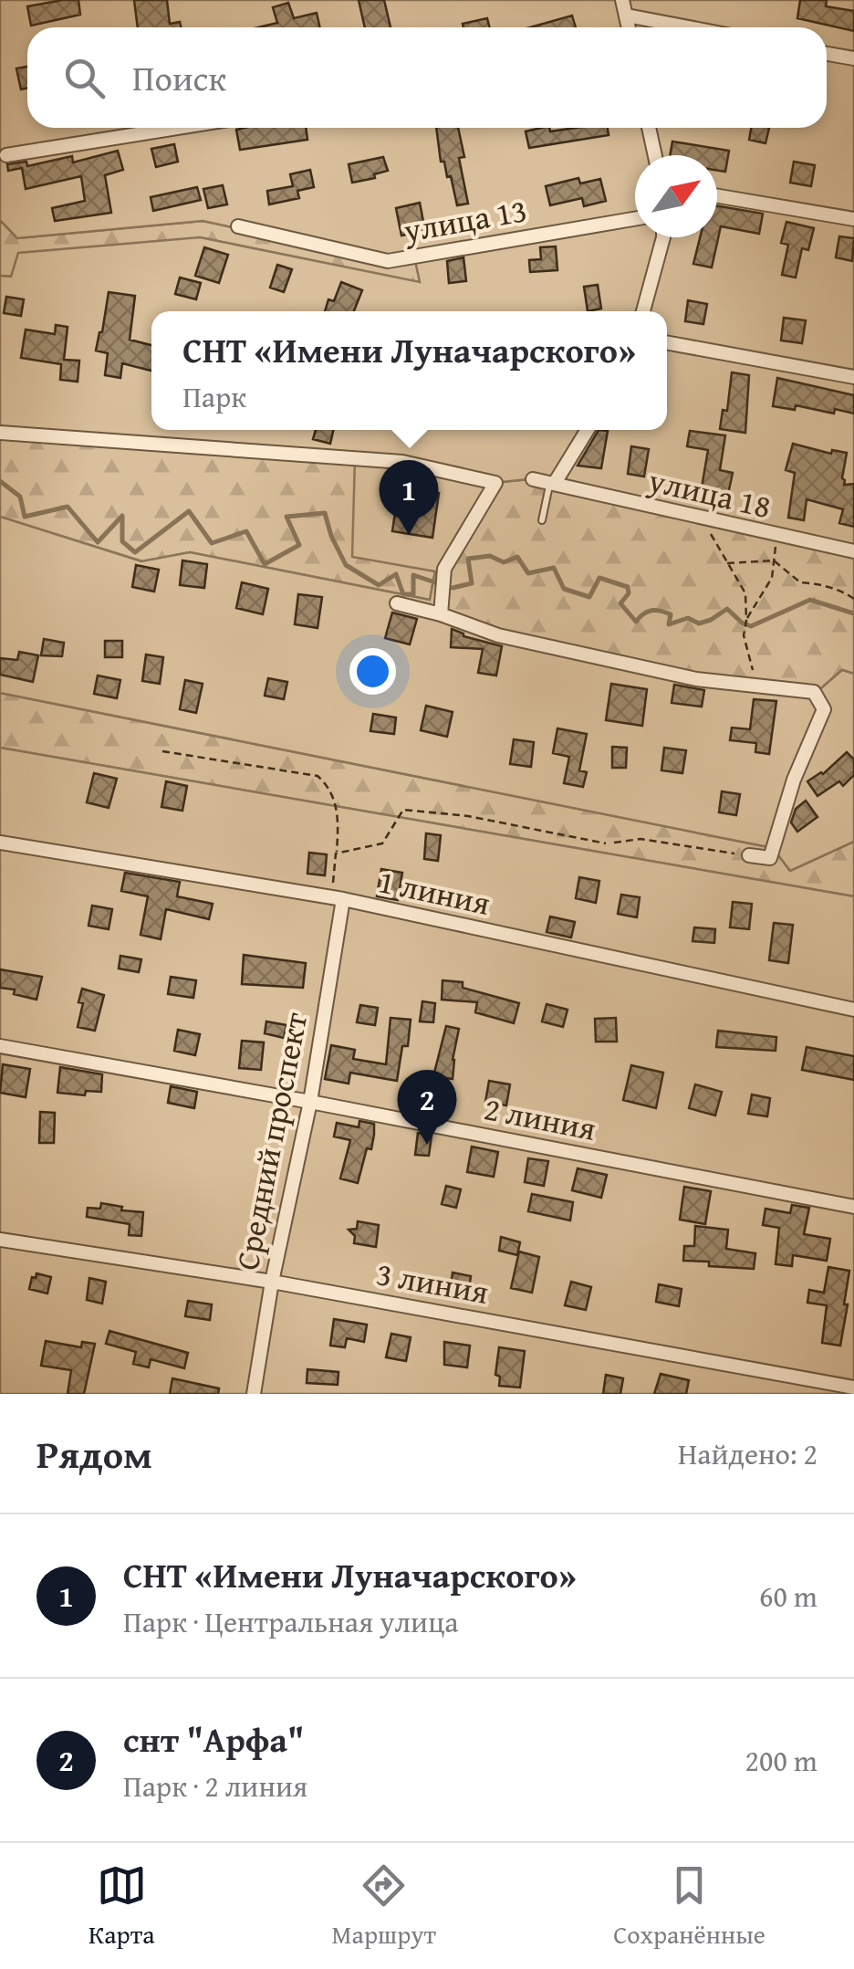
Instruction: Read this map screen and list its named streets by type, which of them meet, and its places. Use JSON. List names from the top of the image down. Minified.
{"streets":{"street":["улица 13","улица 18","1 линия","2 линия","Средний проспект","3 линия"]},"crossings":[["1 линия","Средний проспект"],["2 линия","Средний проспект"],["Средний проспект","3 линия"]],"north":"top right","page":{"search":"Поиск","popup":["СНТ «Имени Луначарского»","Парк"],"pins":["1","2"],"heading":["Рядом","Найдено: 2"],"list":[{"mark":"1","name":"СНТ «Имени Луначарского»","note":"Парк · Центральная улица","value":"60 m"},{"mark":"2","name":"снт \"Арфа\"","note":"Парк · 2 линия","value":"200 m"}],"nav":["Карта","Маршрут","Сохранённые"]}}
